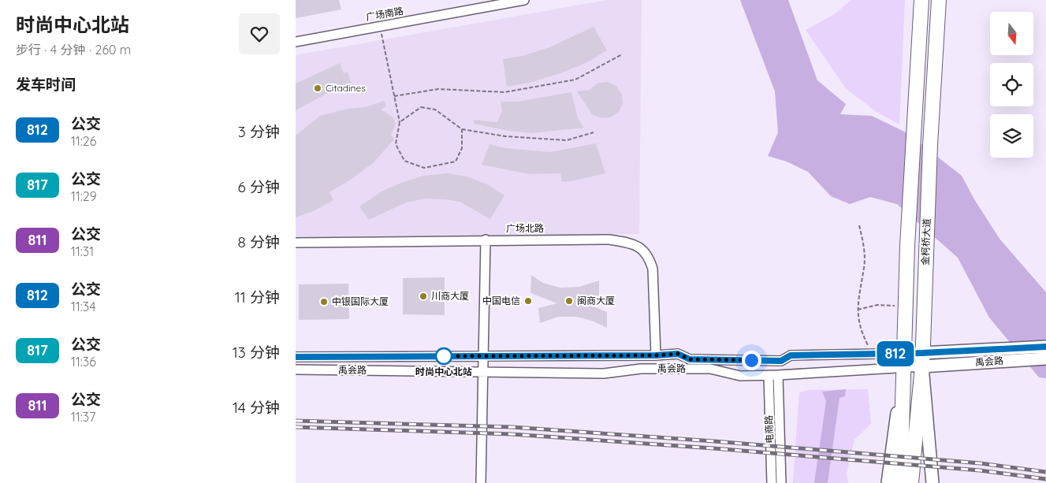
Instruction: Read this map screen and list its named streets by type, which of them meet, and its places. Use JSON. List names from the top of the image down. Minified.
{"streets":{"main road":["金柯桥大道"],"street":["广场南路","广场北路","禹会路","电商路"]},"crossings":[["广场北路","禹会路"],["金柯桥大道","禹会路"],["禹会路","电商路"]],"places":["Citadines","川商大厦","中国电信","闽商大厦","中银国际大厦","时尚中心北站"],"lines":["bus line 812"],"north":"bottom","page":{"heading":[["时尚中心北站","步行 · 4 分钟 · 260 m"],"发车时间"],"on_map":"812","list":[{"mark":"812","name":"公交","note":"11:26","value":"3 分钟"},{"mark":"817","name":"公交","note":"11:29","value":"6 分钟"},{"mark":"811","name":"公交","note":"11:31","value":"8 分钟"},{"mark":"812","name":"公交","note":"11:34","value":"11 分钟"},{"mark":"817","name":"公交","note":"11:36","value":"13 分钟"},{"mark":"811","name":"公交","note":"11:37","value":"14 分钟"}]}}
